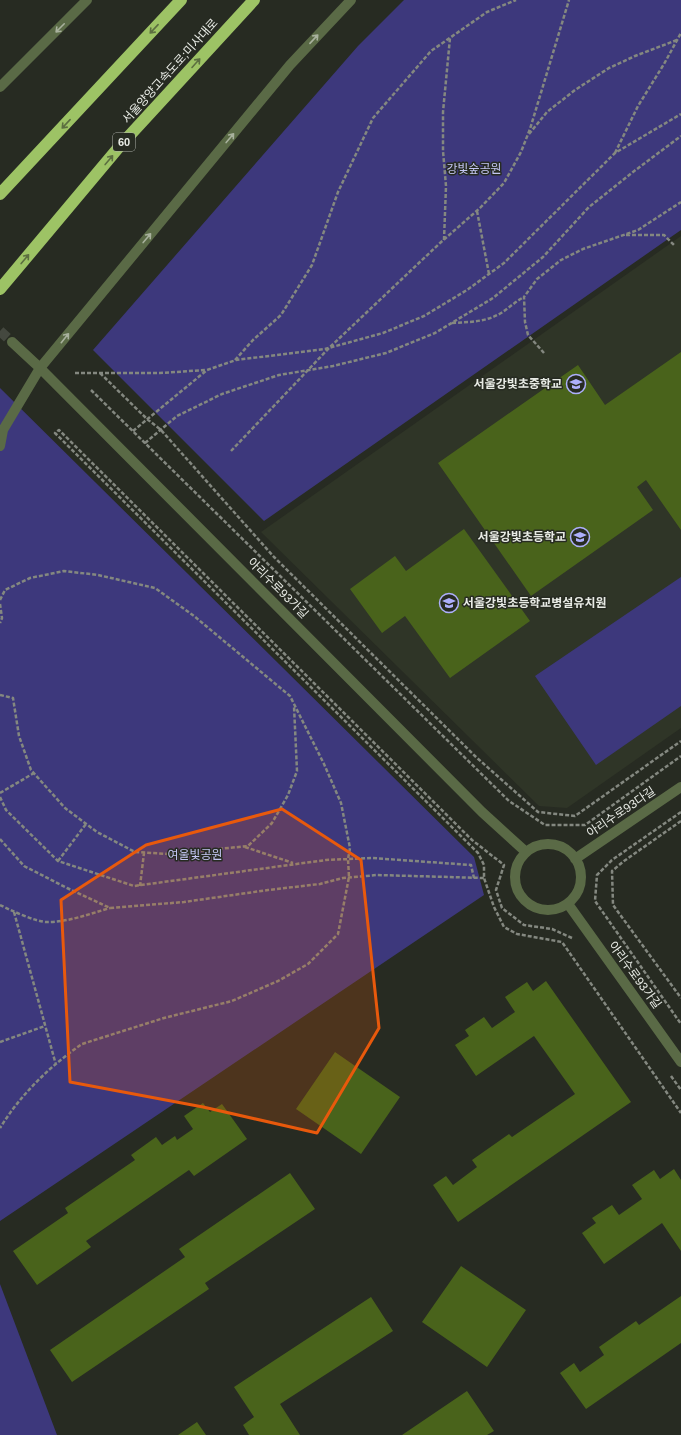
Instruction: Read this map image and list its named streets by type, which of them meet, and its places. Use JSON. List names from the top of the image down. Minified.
{"streets":{"highway":["서울양양고속도로;미사대로","60"],"street":["아리수로93가길","아리수로93다길"]},"crossings":[["아리수로93가길","아리수로93다길"]],"parks":["강빛숲공원","여울빛공원"],"places":{"school or university":["서울강빛초중학교","서울강빛초등학교","서울강빛초등학교병설유치원"]}}
